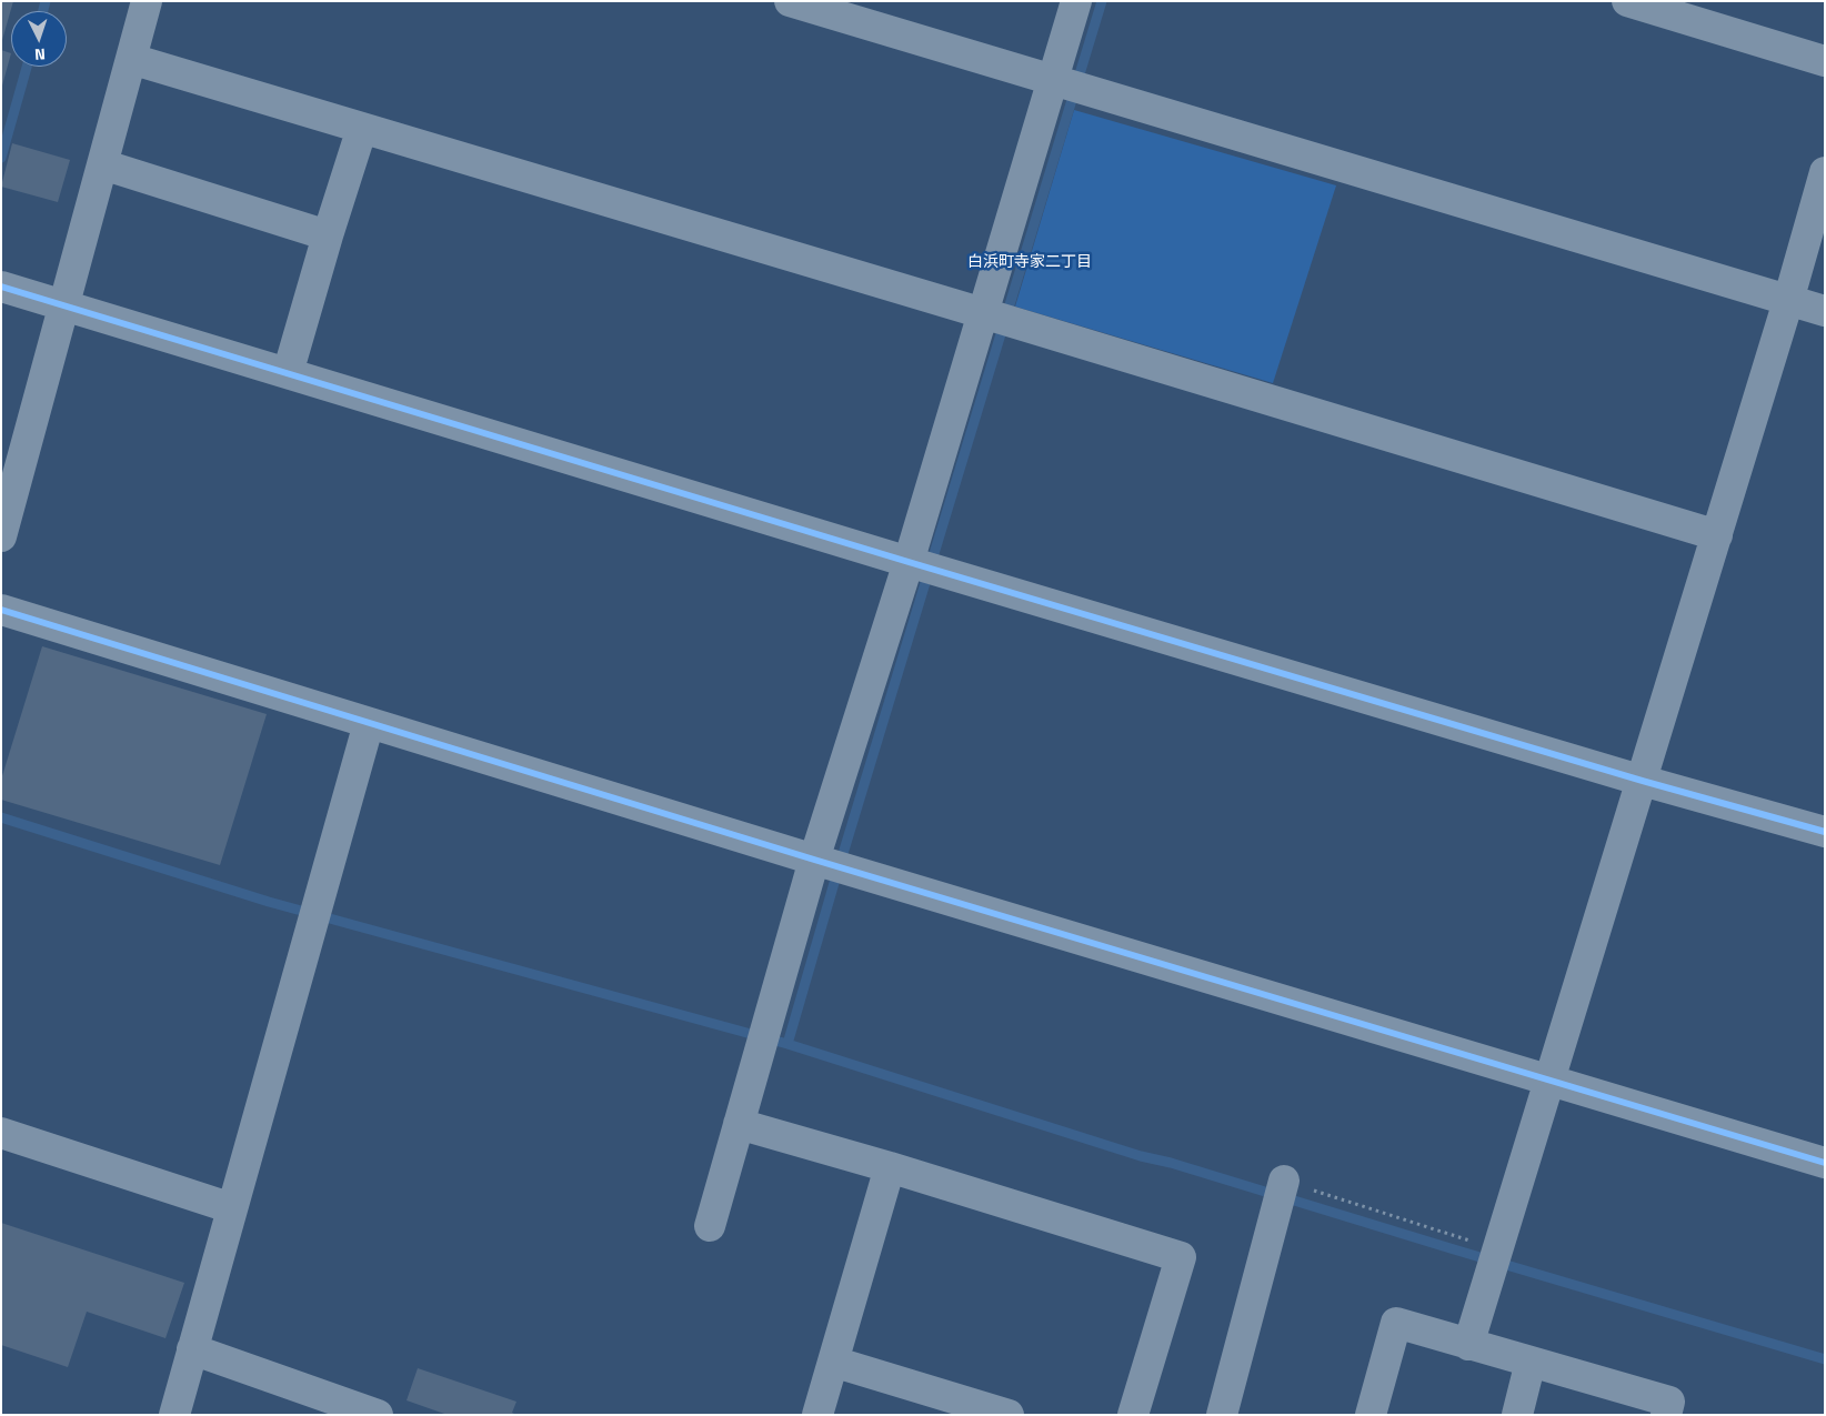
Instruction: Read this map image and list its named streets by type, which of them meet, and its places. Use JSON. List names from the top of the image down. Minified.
{"districts":["白浜町寺家二丁目"],"north":"bottom"}
